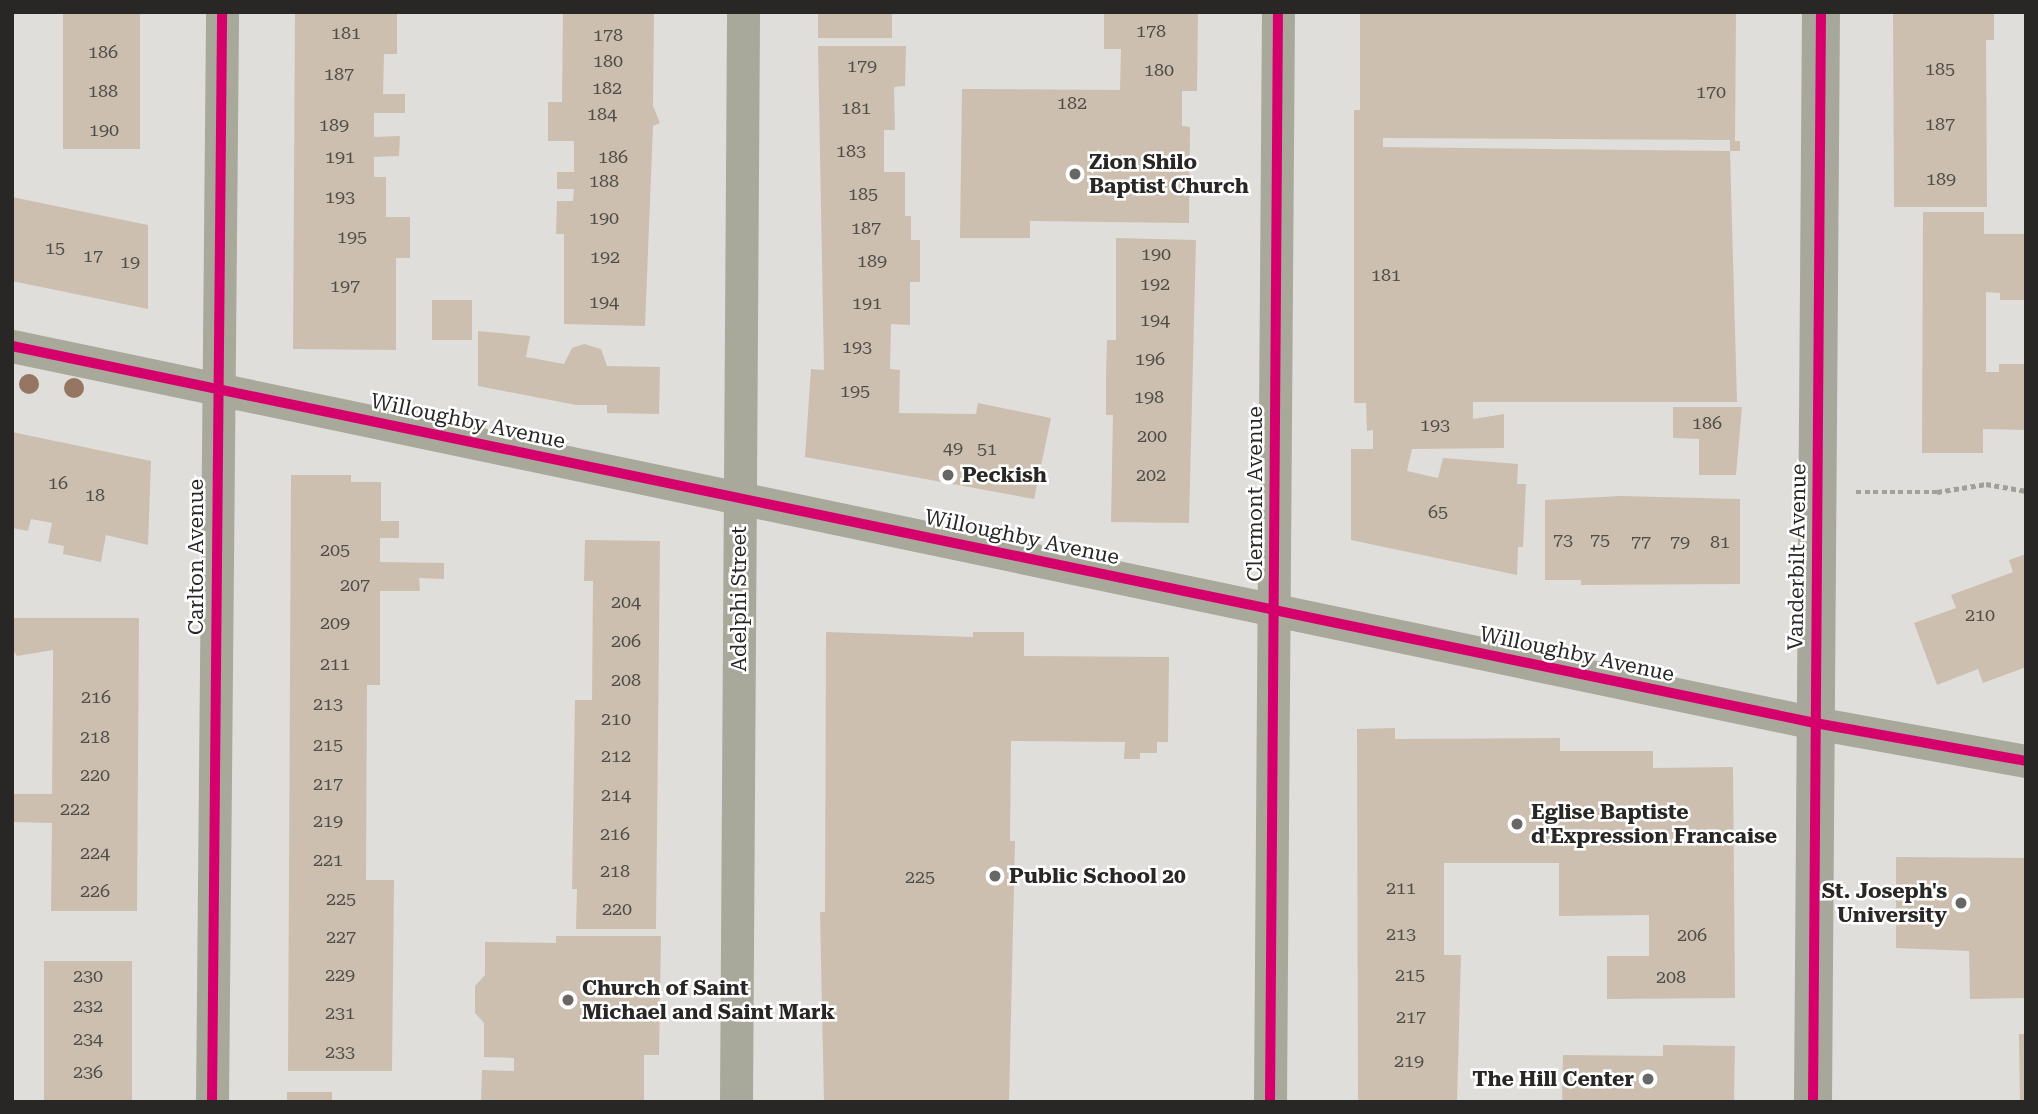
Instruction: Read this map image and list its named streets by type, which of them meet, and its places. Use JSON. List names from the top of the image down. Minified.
{"streets":{"main road":["Vanderbilt Avenue"],"street":["Willoughby Avenue","Clermont Avenue","Carlton Avenue","Adelphi Street"]},"crossings":[["Willoughby Avenue","Clermont Avenue"],["Willoughby Avenue","Carlton Avenue"],["Willoughby Avenue","Vanderbilt Avenue"],["Willoughby Avenue","Adelphi Street"]],"places":["Zion Shilo Baptist Church","Peckish","Eglise Baptiste d'Expression Francaise","Public School 20","St. Joseph's University","Church of Saint Michael and Saint Mark","The Hill Center"],"house_numbers":["178","181","178","186","180","179","185","180","187","182","188","170","182","181","184","187","189","190","183","191","186","189","188","185","193","190","187","195","15","190","17","192","189","19","181","192","197","194","191","194","193","196","195","198","186","193","200","49","51","202","16","18","65","73","75","77","79","81","205","207","204","210","209","206","211","208","216","213","210","218","215","212","220","217","214","222","219","216","224","221","218","225","211","226","225","220","213","206","227","229","215","230","208","232","231","217","234","233","219","236"]}
